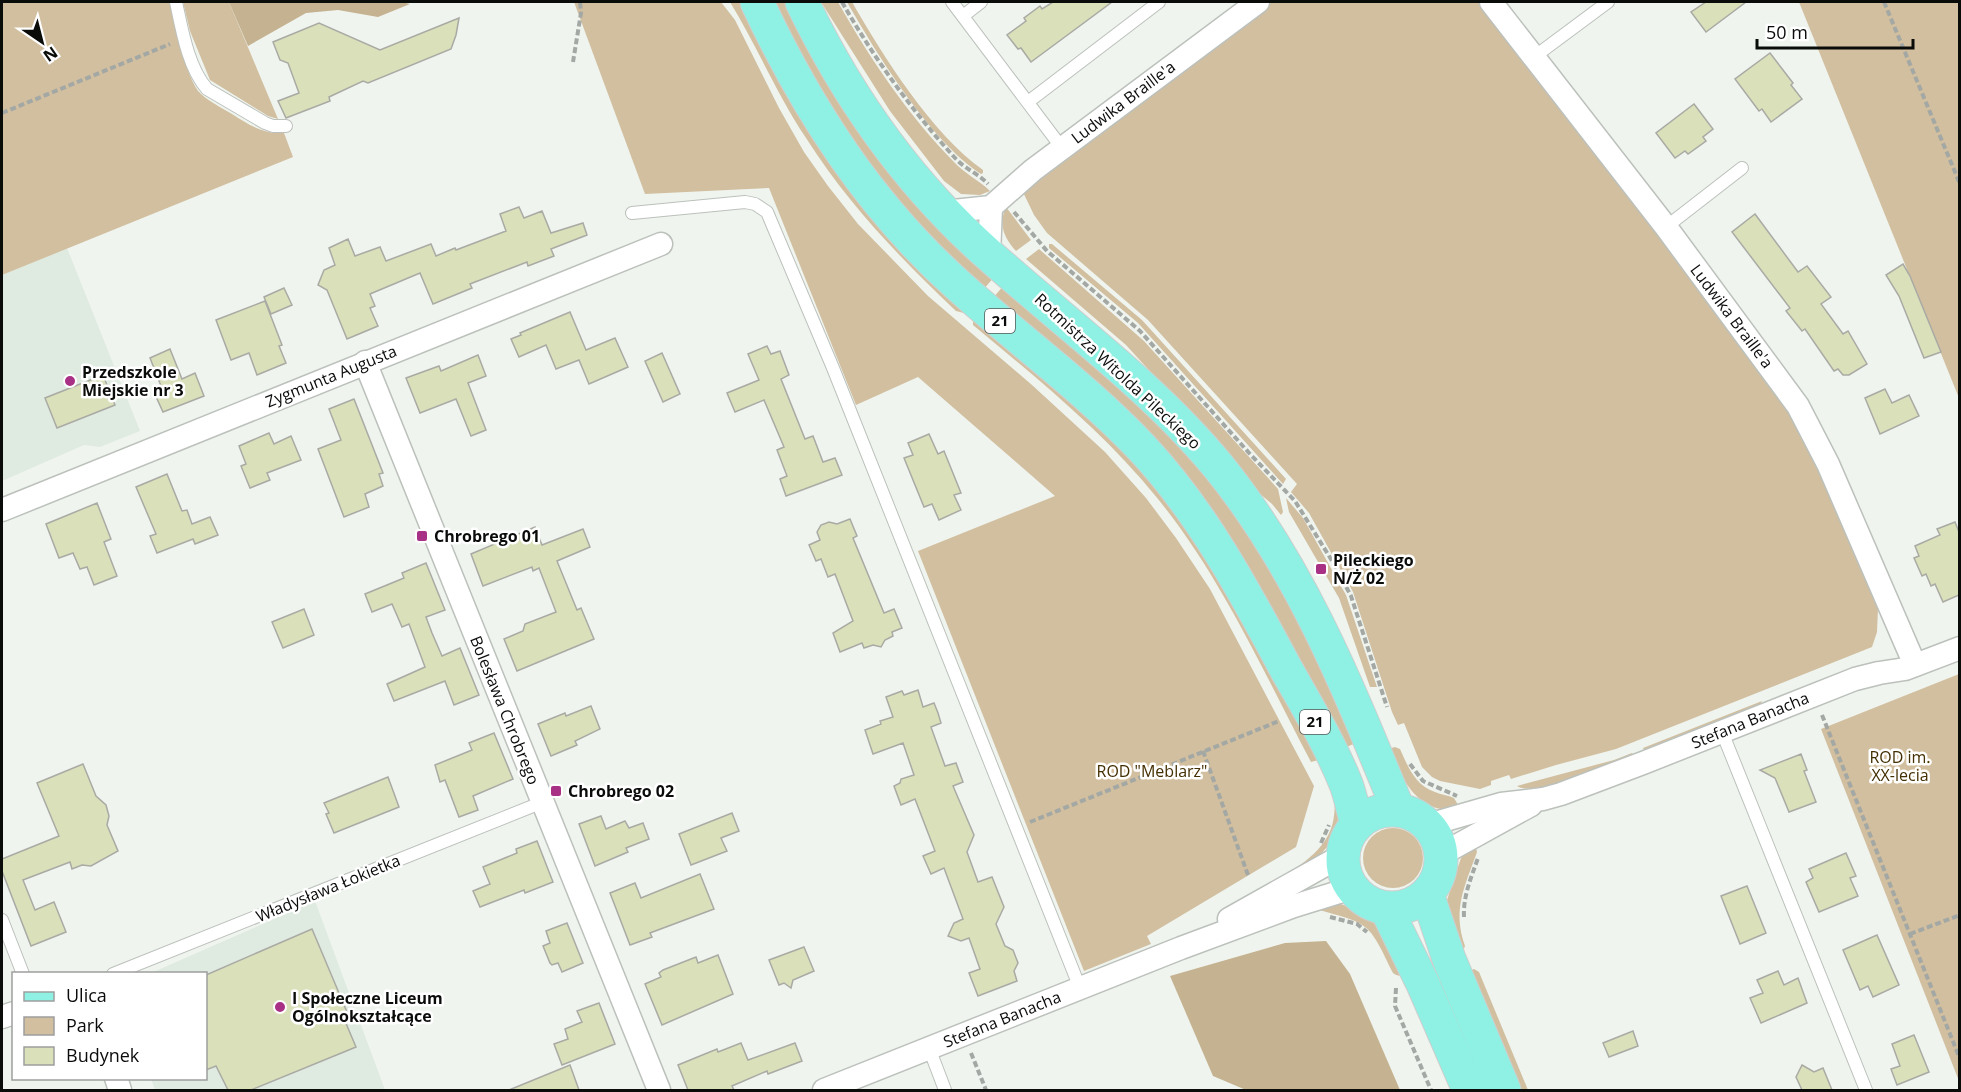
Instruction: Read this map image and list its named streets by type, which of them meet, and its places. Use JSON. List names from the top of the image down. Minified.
{"streets":{"main road":["21","Rotmistrza Witolda Pileckiego"],"street":["Ludwika Braille'a","Zygmunta Augusta","Bolesława Chrobrego","Stefana Banacha"],"lane":["Władysława Łokietka"]},"crossings":[["Ludwika Braille'a","Stefana Banacha"],["Zygmunta Augusta","Bolesława Chrobrego"],["Bolesława Chrobrego","Władysława Łokietka"]],"parks":["ROD im. XX-lecia","ROD \"Meblarz\""],"places":{"other":["Przedszkole Miejskie nr 3","I Społeczne Liceum Ogólnokształcące"],"transit":["Chrobrego 01","Pileckiego N/Ż 02","Chrobrego 02"]},"legend":["Ulica","Park","Budynek"],"scale_bar":"50 m","north":"bottom right"}
